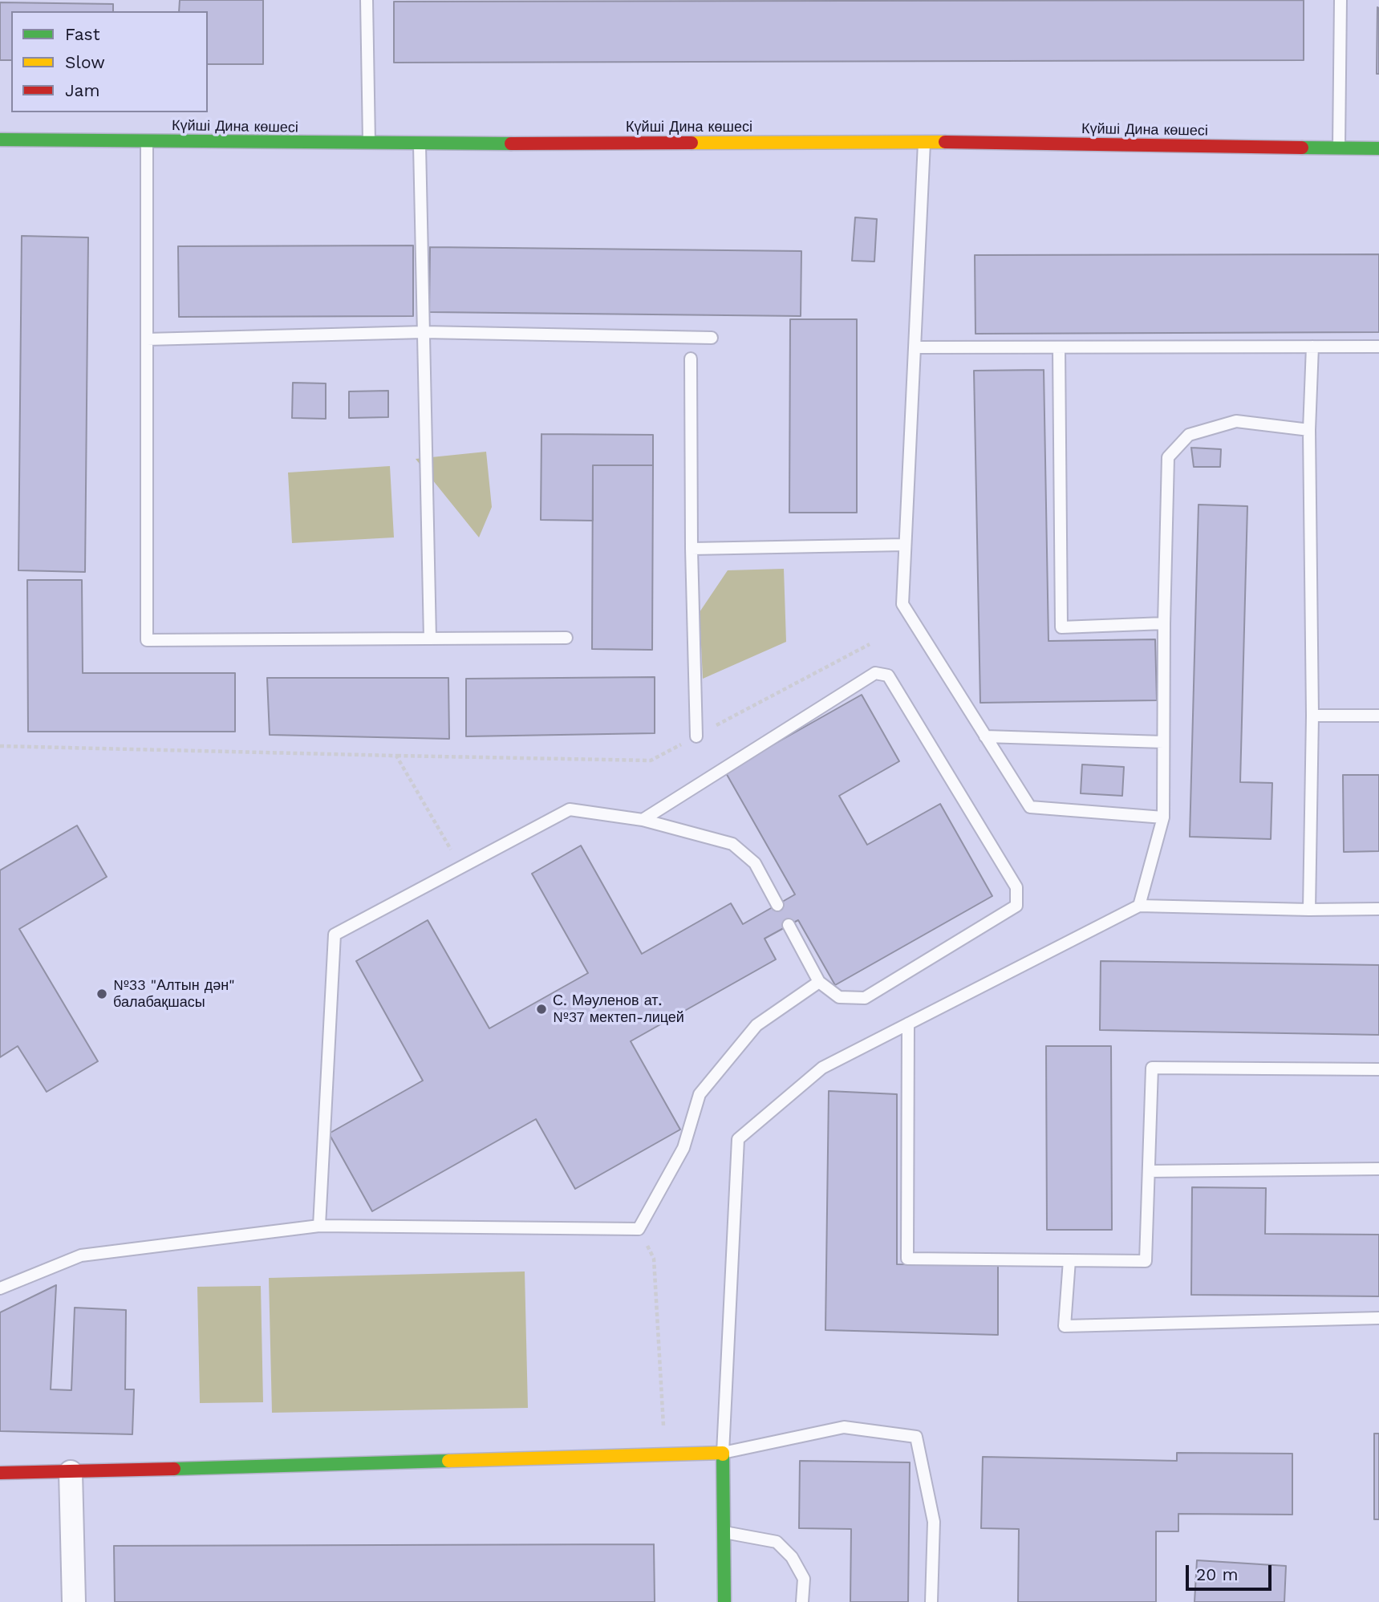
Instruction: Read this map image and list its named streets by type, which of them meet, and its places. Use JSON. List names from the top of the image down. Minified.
{"streets":{"street":["Күйші Дина көшесі"]},"places":["№33 \"Алтын дән\" балабақшасы","С. Мәуленов ат. №37 мектеп-лицей"],"legend":["Fast","Slow","Jam"],"scale_bar":"20 m"}
